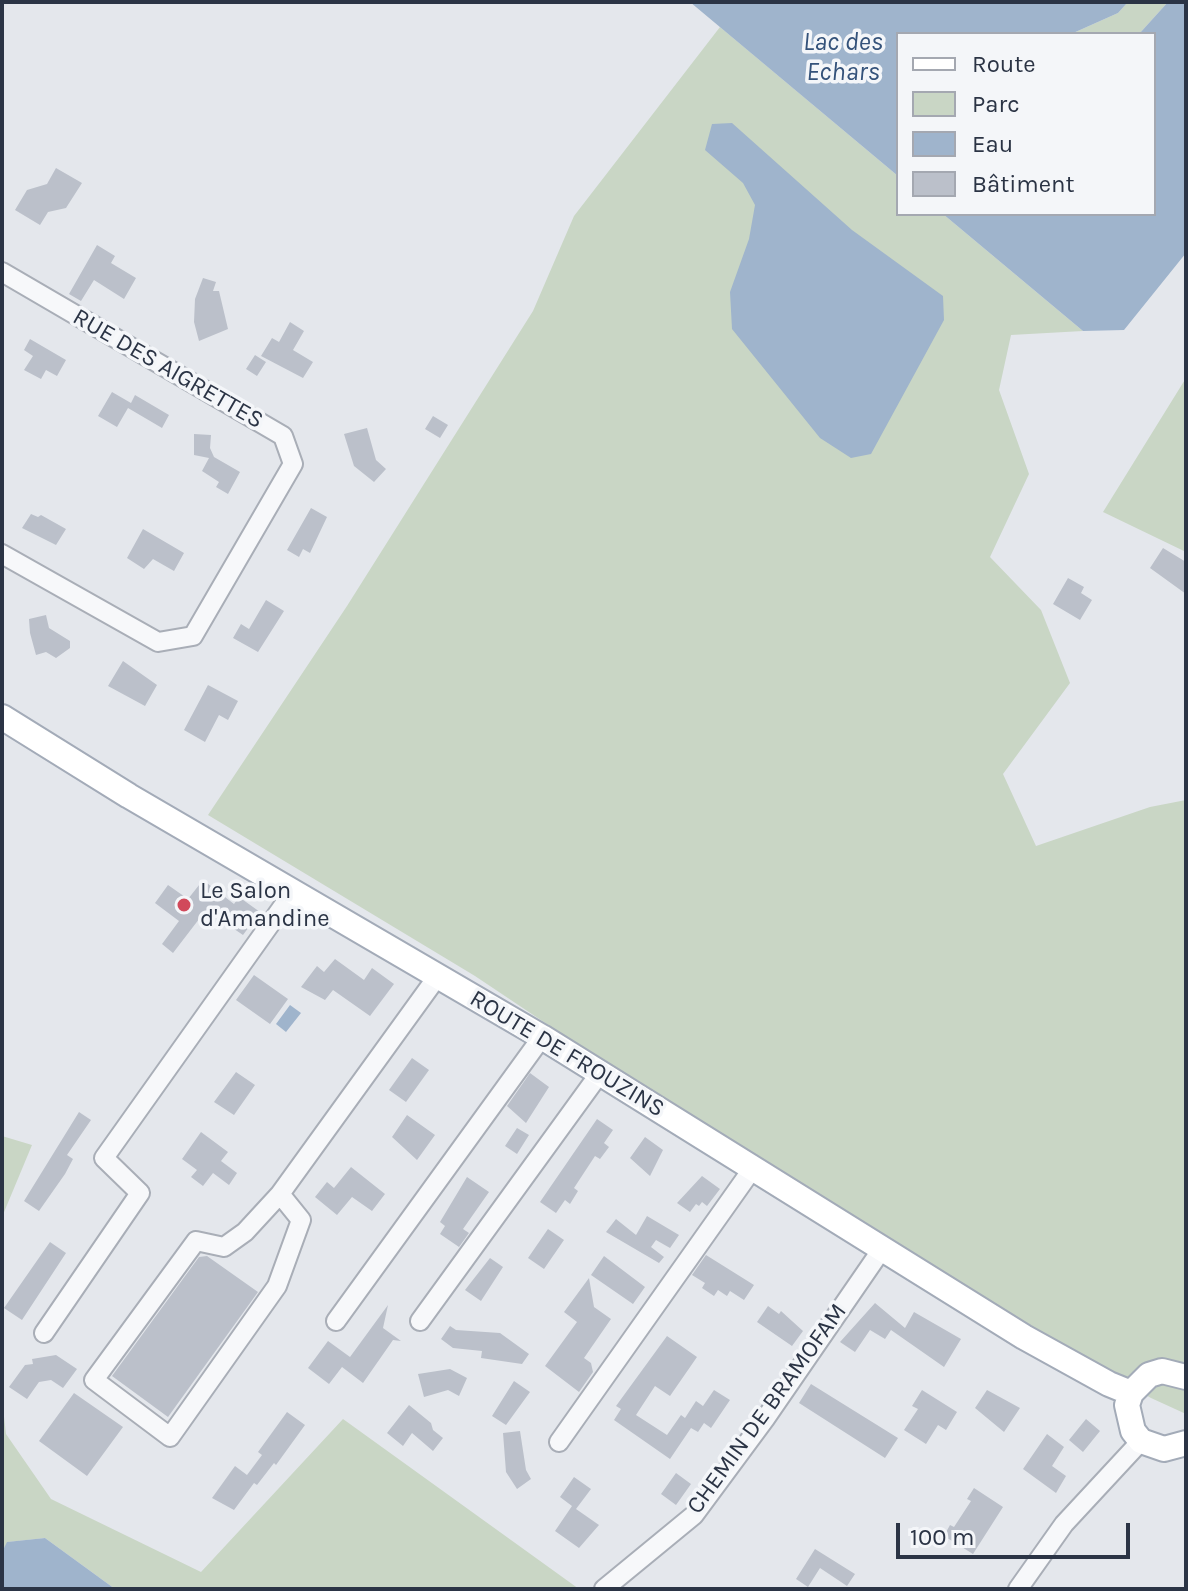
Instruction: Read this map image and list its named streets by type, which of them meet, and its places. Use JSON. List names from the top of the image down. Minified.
{"streets":{"main road":["ROUTE DE FROUZINS"],"street":["RUE DES AIGRETTES","CHEMIN DE BRAMOFAM"]},"crossings":[["ROUTE DE FROUZINS","CHEMIN DE BRAMOFAM"]],"water":["Lac des Echars"],"places":["Le Salon d'Amandine"],"legend":["Route","Parc","Eau","Bâtiment"],"scale_bar":"100 m"}
